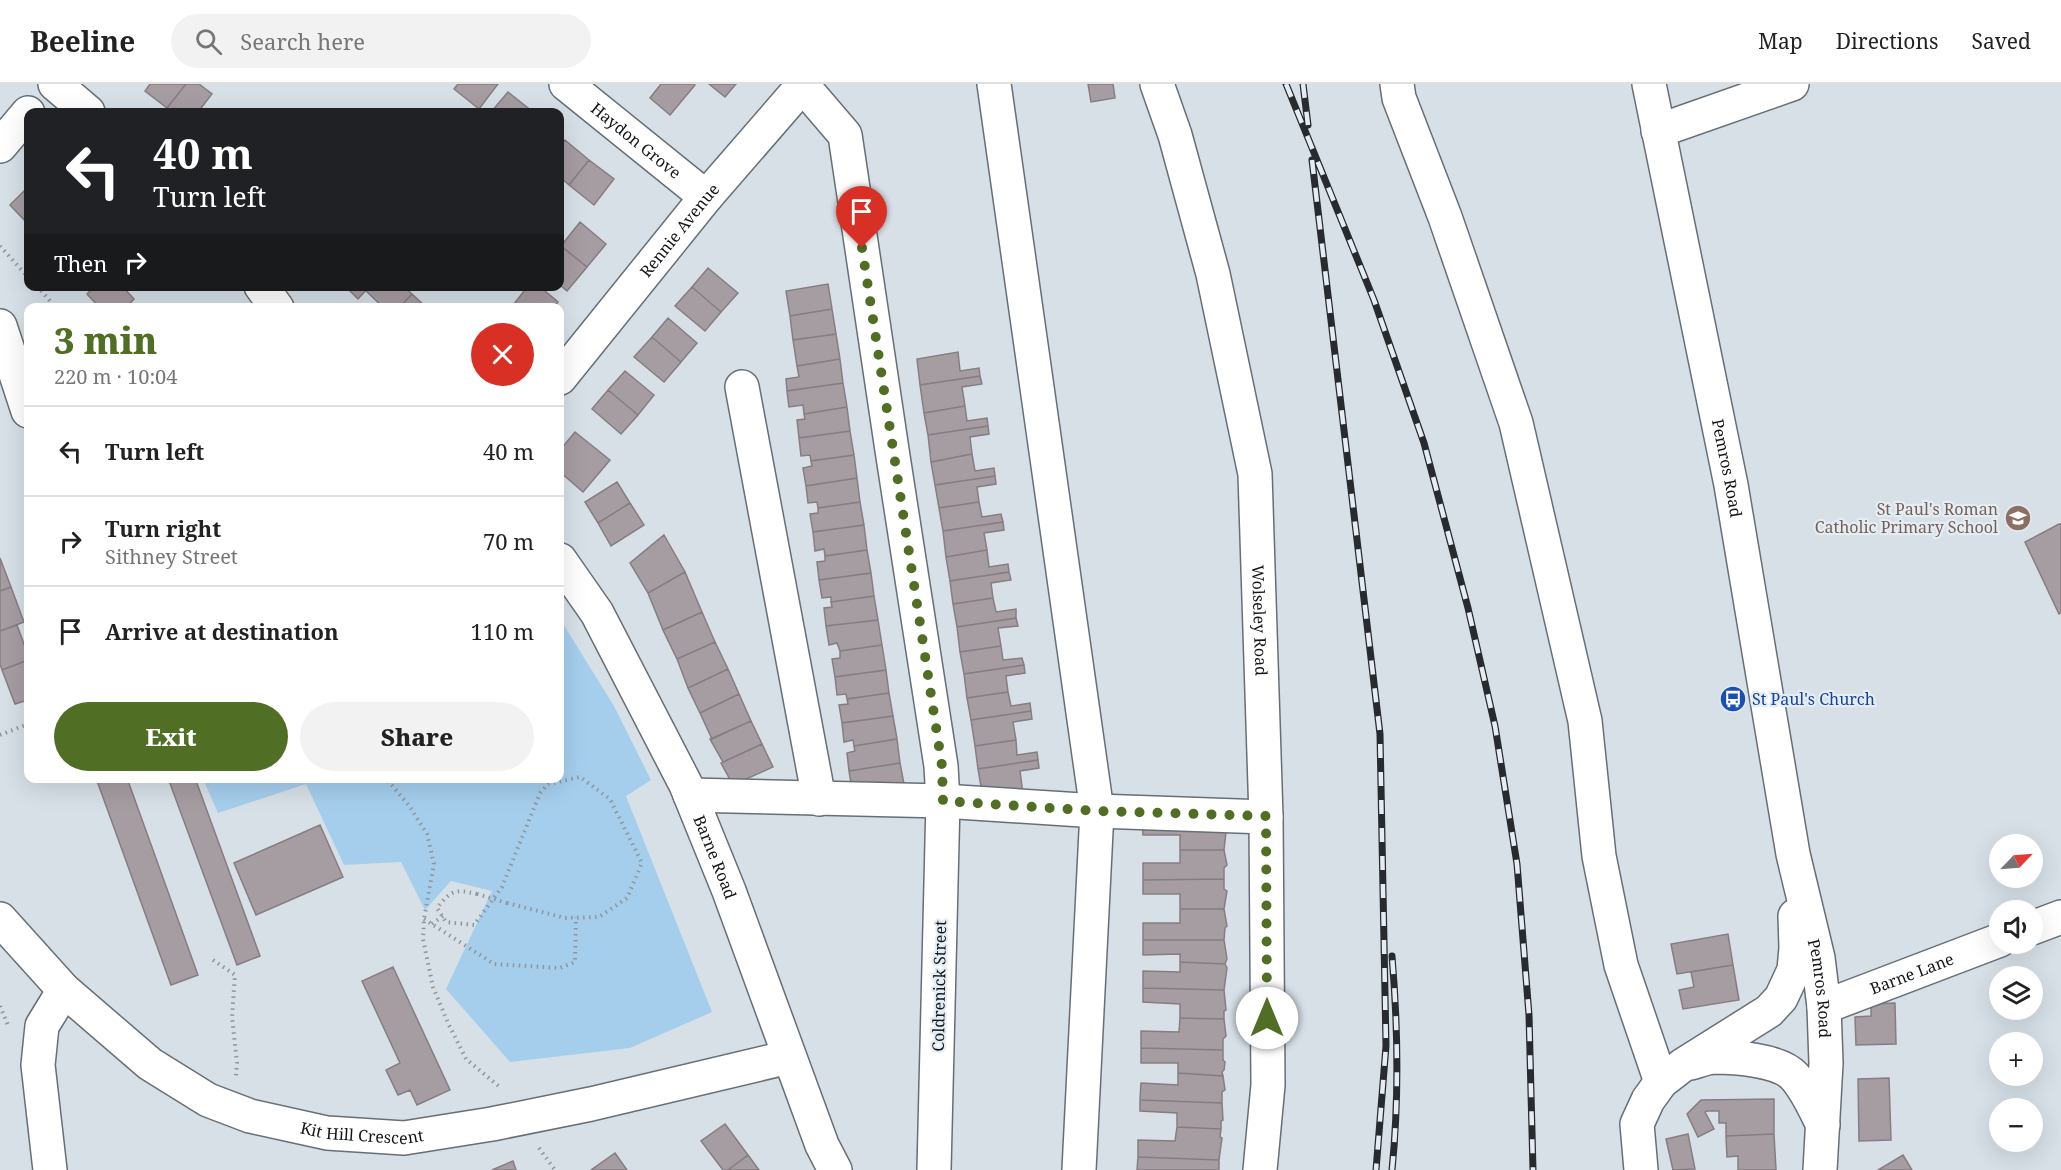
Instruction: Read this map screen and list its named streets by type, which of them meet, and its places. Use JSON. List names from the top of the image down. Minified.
{"streets":{"street":["Haydon Grove","Rennie Avenue","Pemros Road","Wolseley Road","Barne Road","Barne Lane","Coldrenick Street","Kit Hill Crescent"]},"crossings":[["Haydon Grove","Rennie Avenue"],["Rennie Avenue","Coldrenick Street"],["Pemros Road","Barne Lane"],["Barne Road","Kit Hill Crescent"]],"places":{"school or university":["St Paul's Roman Catholic Primary School"],"bus stop":["St Paul's Church"]},"north":"top right","page":{"header":"Beeline","search":"Search here","nav":["Map","Directions","Saved"],"turn":["40 m","Turn left"],"then":"Then","heading":["3 min","220 m · 10:04"],"list":[{"name":"Turn left","value":"40 m"},{"name":"Turn right","note":"Sithney Street","value":"70 m"},{"name":"Arrive at destination","value":"110 m"}],"buttons":["Exit","Share"],"map_buttons":["+","−"]}}
